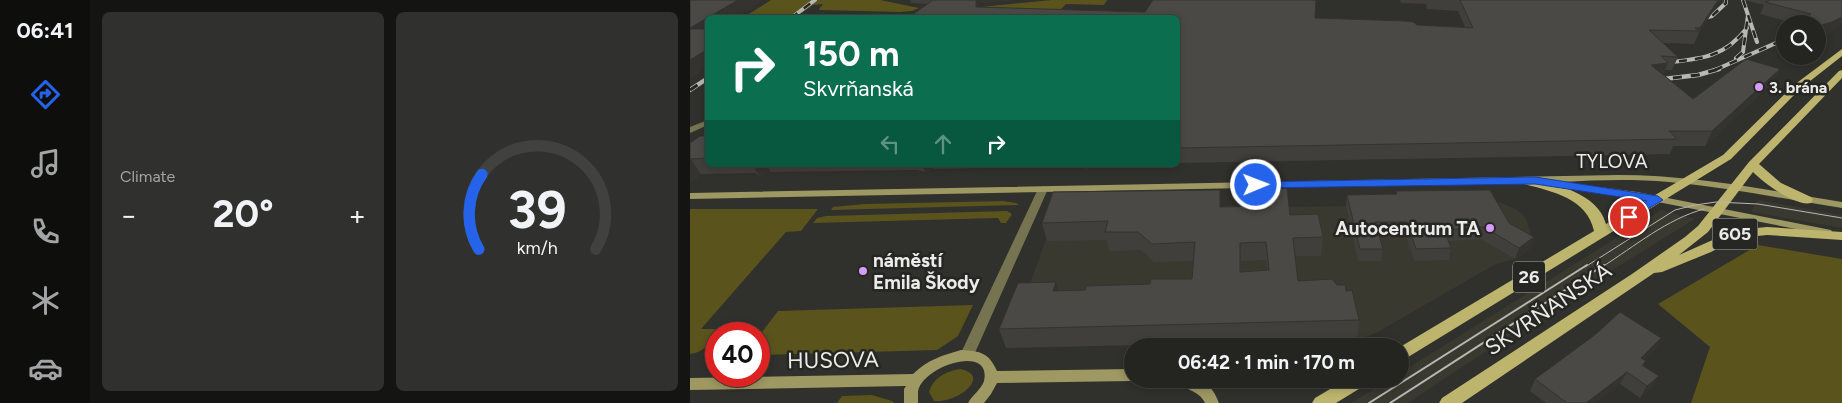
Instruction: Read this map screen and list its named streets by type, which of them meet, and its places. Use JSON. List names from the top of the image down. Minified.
{"streets":{"main road":["605","26","SKVRŇANSKÁ"],"street":["TYLOVA","HUSOVA"]},"crossings":[["TYLOVA","605"],["TYLOVA","26"],["TYLOVA","SKVRŇANSKÁ"],["605","SKVRŇANSKÁ"],["26","SKVRŇANSKÁ"]],"places":["3. brána","Autocentrum TA","náměstí Emila Škody"],"page":{"tabs":"06:41","tile":"Climate","turn":["150 m","Skvrňanská"],"heat":["−","20°","+"],"limit":"40","trip":"06:42 · 1 min · 170 m","gauge":["39","km/h"]}}
